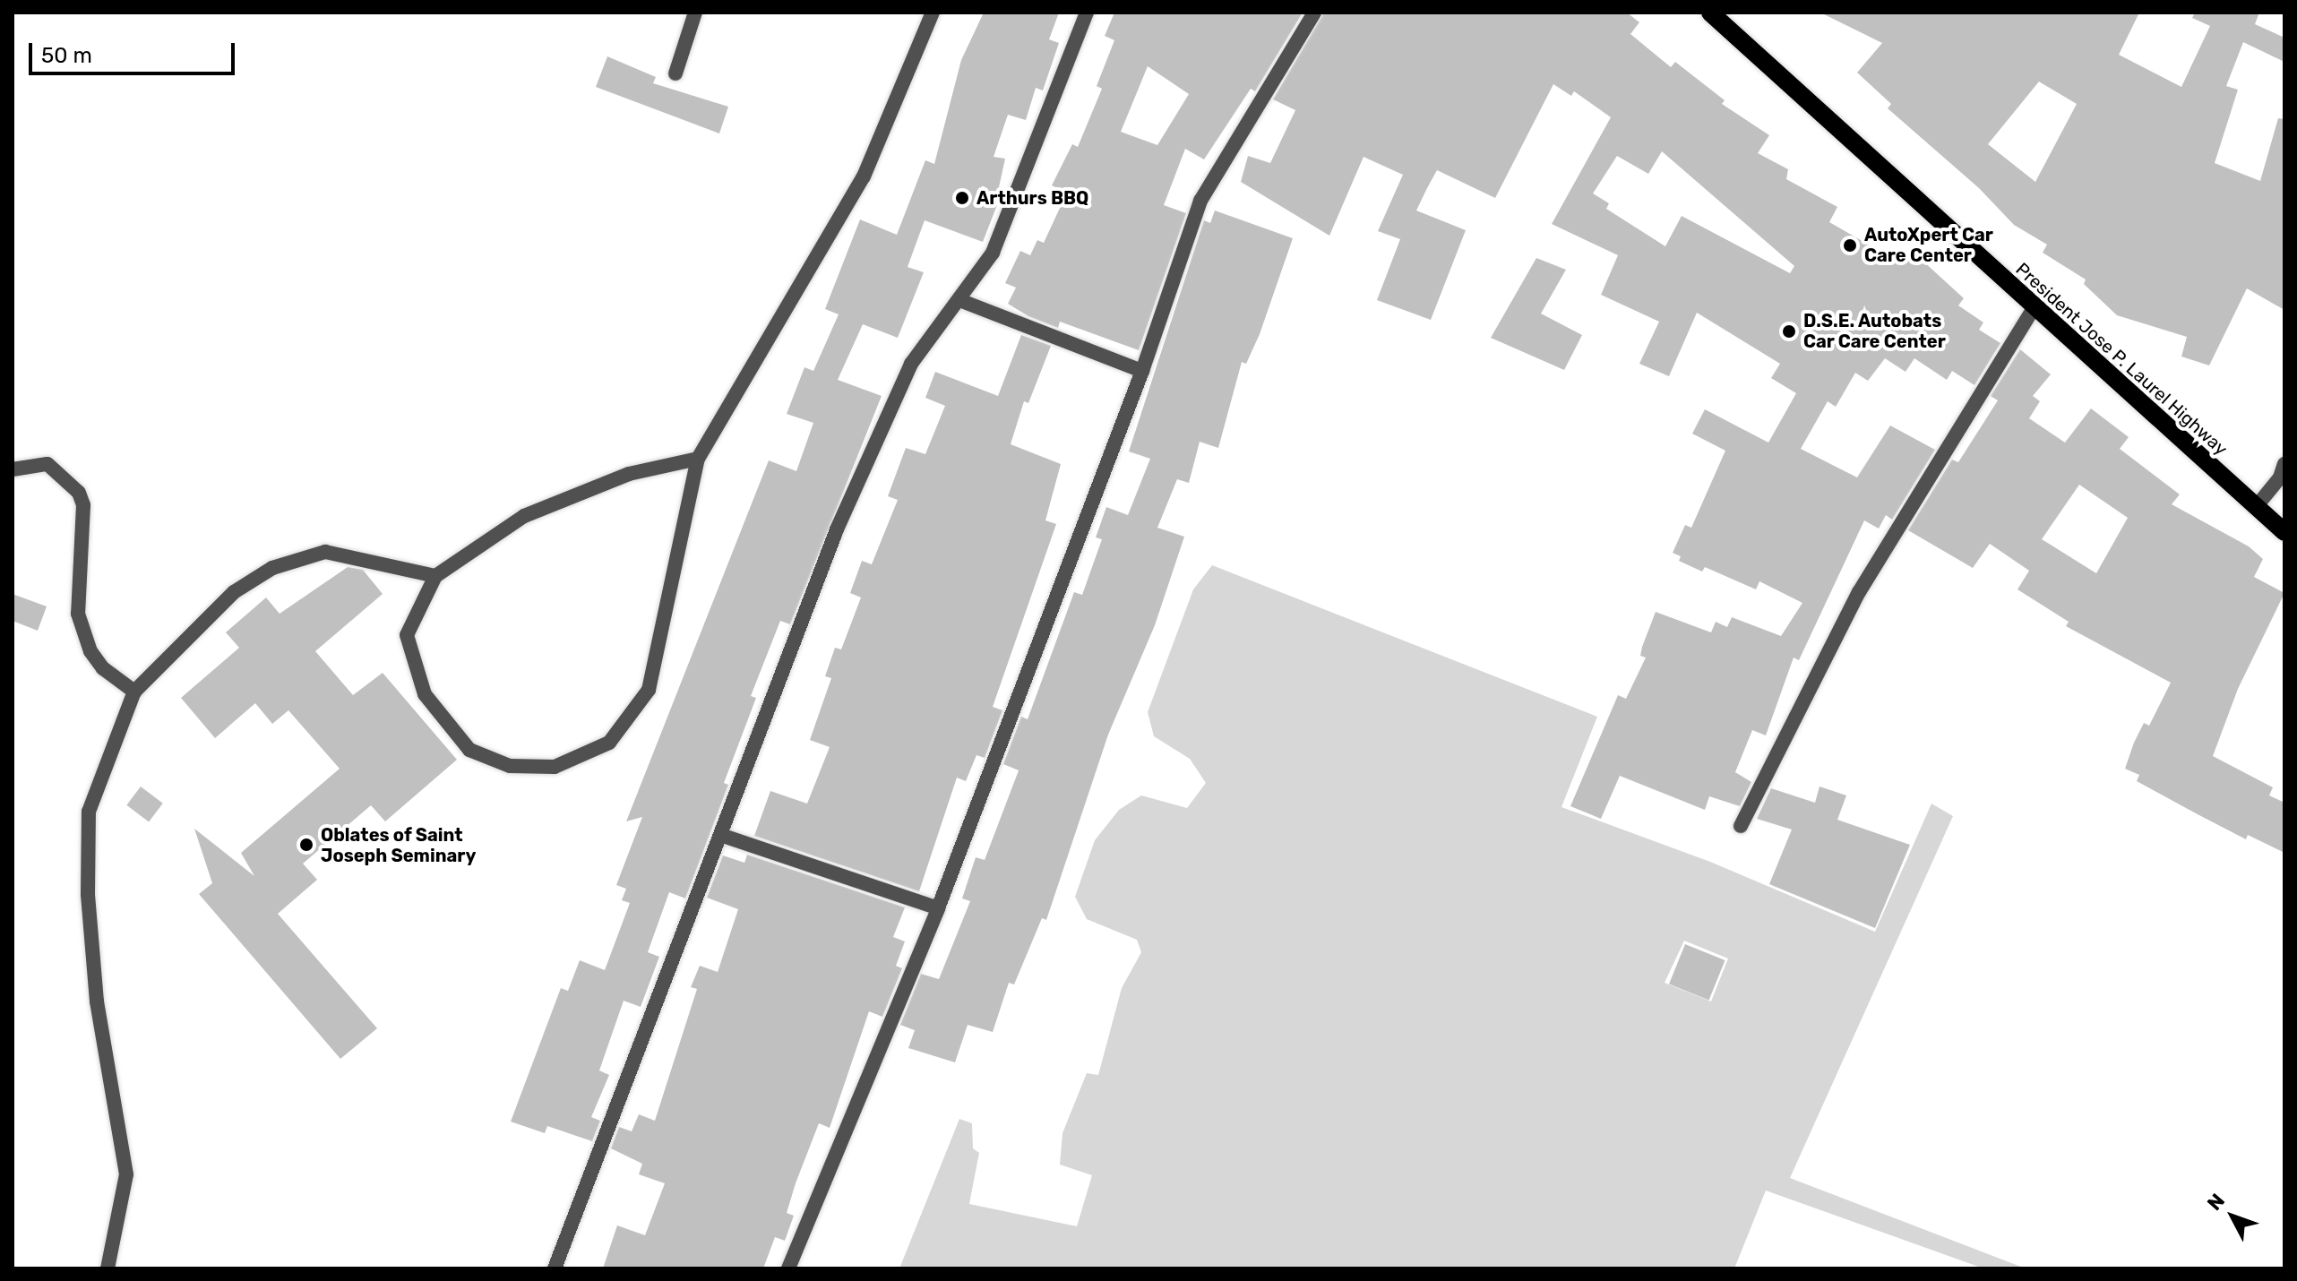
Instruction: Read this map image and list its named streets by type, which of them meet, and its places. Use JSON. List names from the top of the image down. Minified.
{"streets":{"main road":["President Jose P. Laurel Highway"]},"places":["Arthurs BBQ","AutoXpert Car Care Center","D.S.E. Autobats Car Care Center","Oblates of Saint Joseph Seminary"],"scale_bar":"50 m","north":"top left"}
